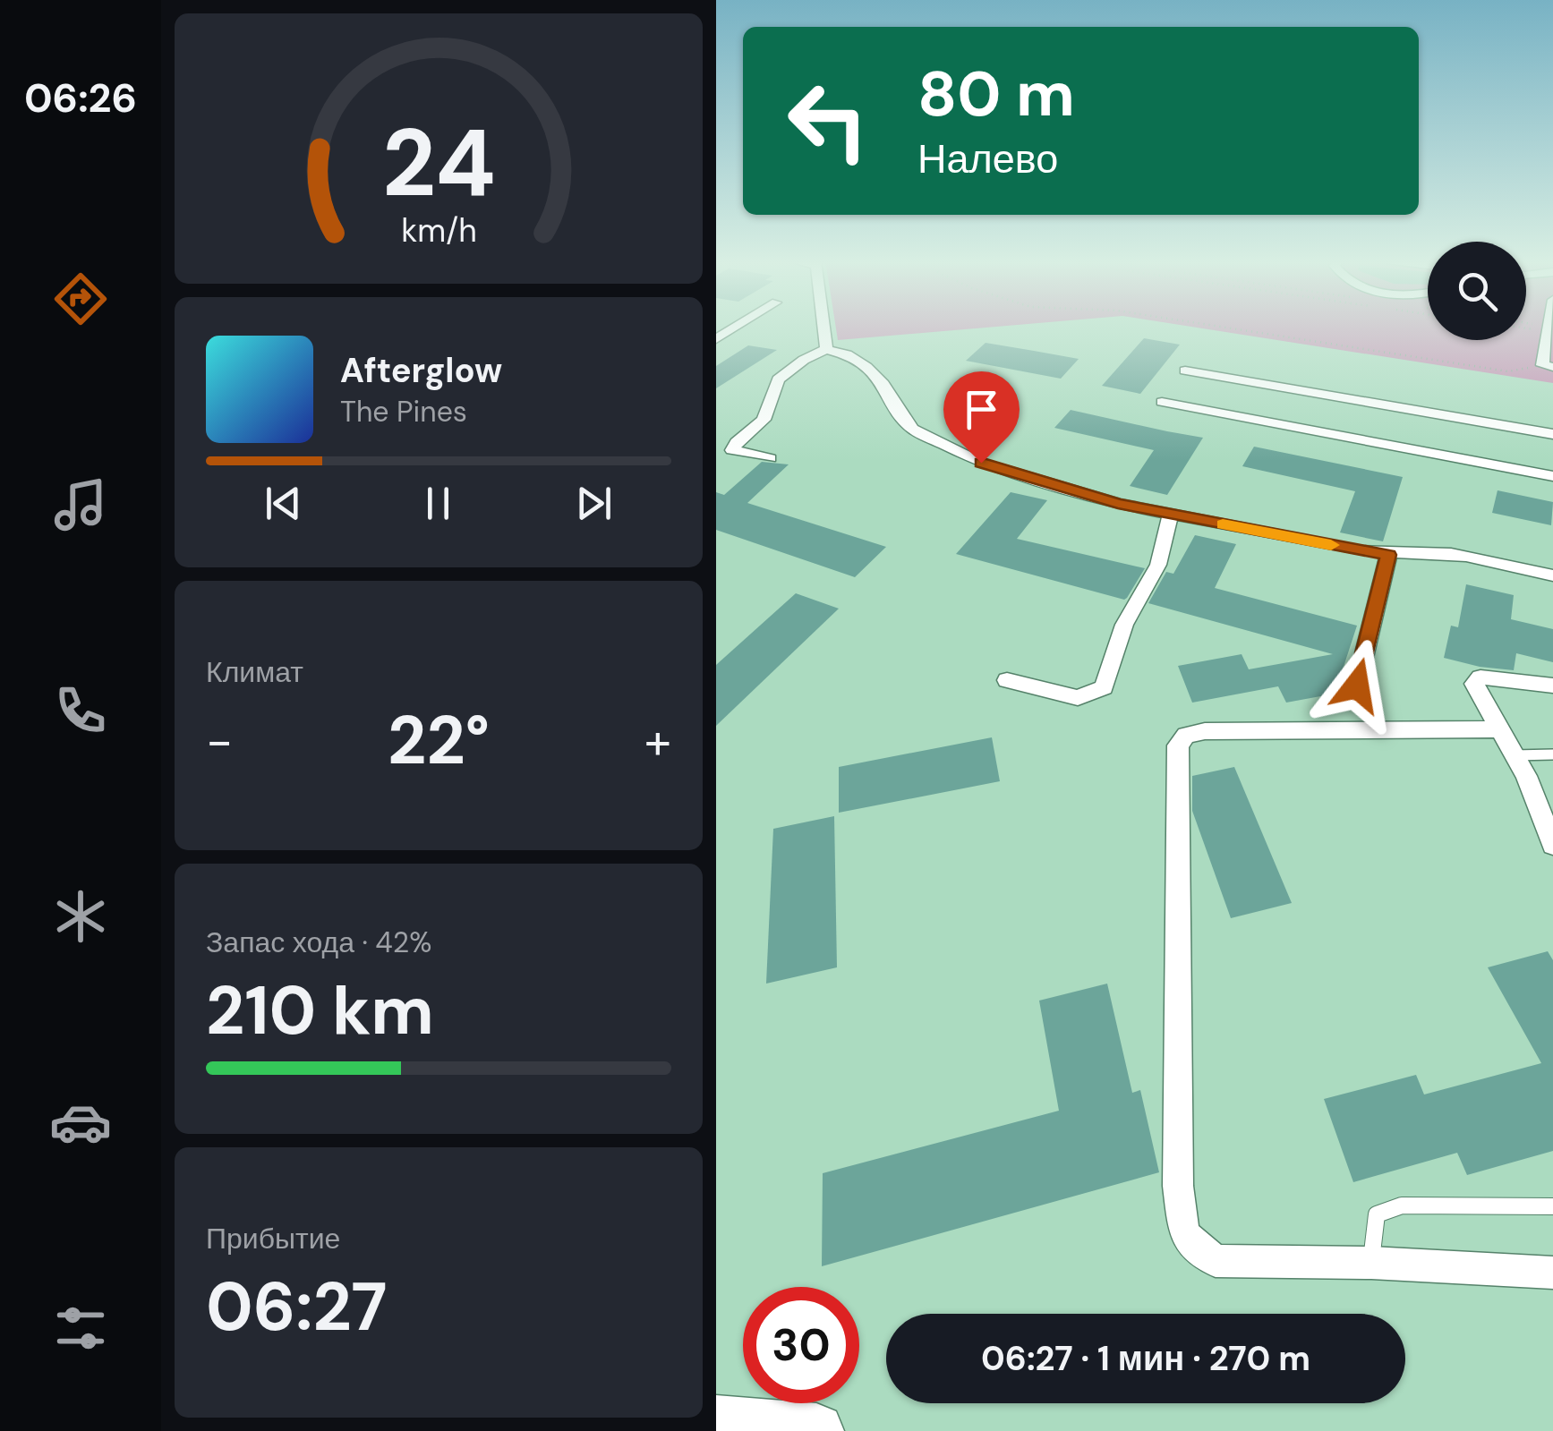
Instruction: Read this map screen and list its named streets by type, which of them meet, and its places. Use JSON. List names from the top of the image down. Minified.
{"page":{"tabs":"06:26","turn":["80 m","Налево"],"song":["Afterglow","The Pines"],"tile":["Климат",["Запас хода · 42%","210 km"],["Прибытие","06:27"]],"heat":["−","22°","+"],"limit":"30","trip":"06:27 · 1 мин · 270 m","gauge":["24","km/h"]}}
